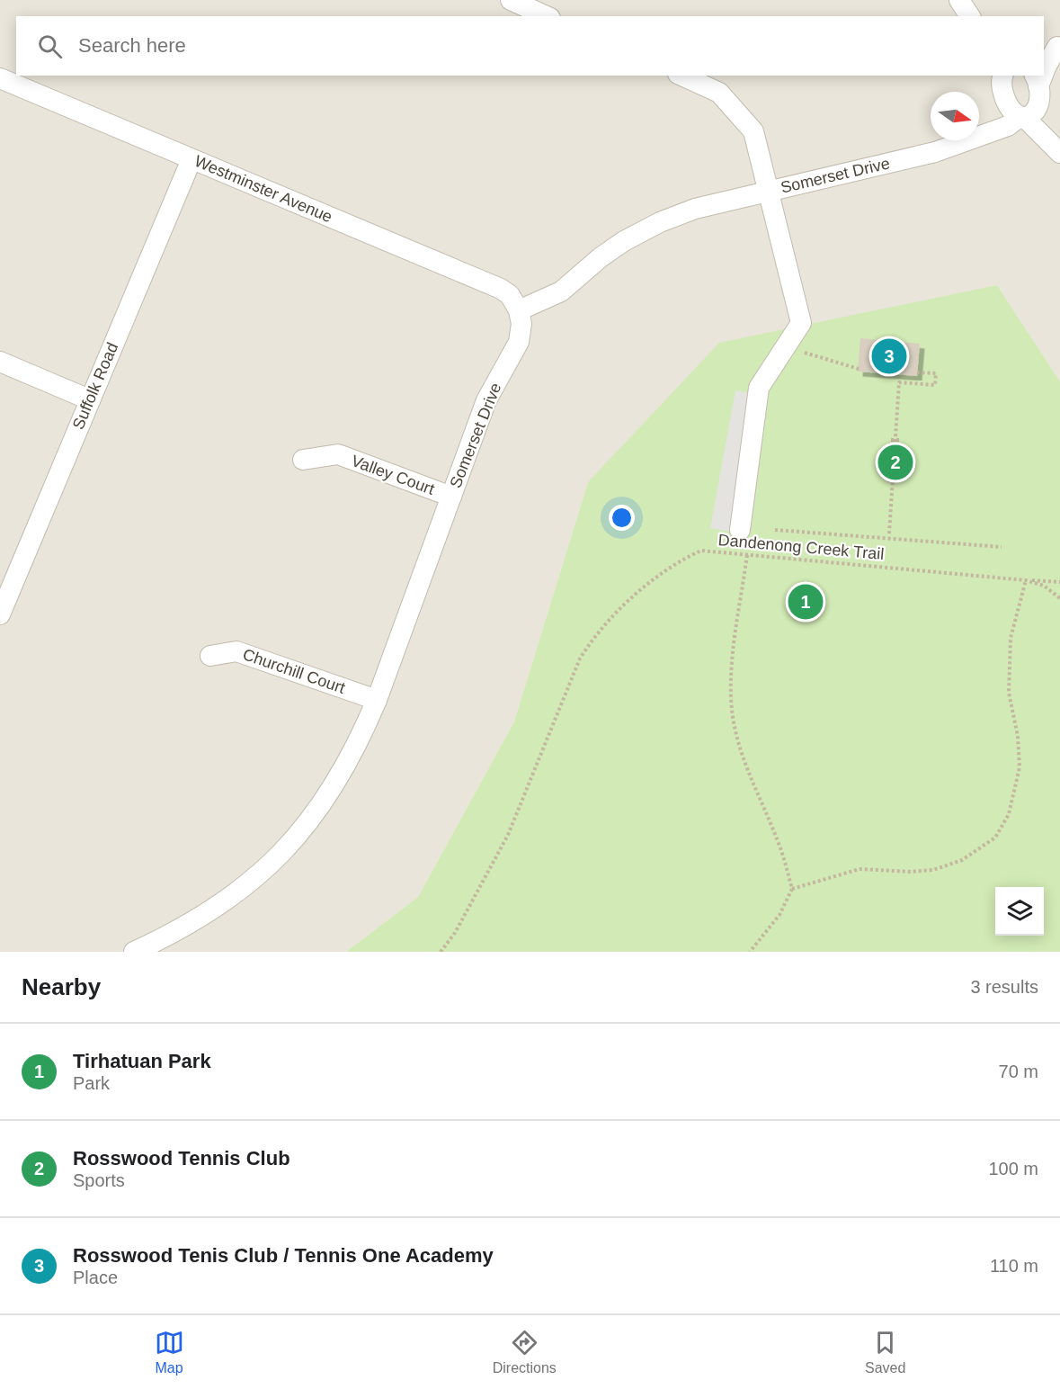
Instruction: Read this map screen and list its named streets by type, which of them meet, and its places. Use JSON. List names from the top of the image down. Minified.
{"streets":{"street":["Somerset Drive","Westminster Avenue","Suffolk Road","Valley Court","Churchill Court"],"path":["Dandenong Creek Trail"]},"crossings":[["Somerset Drive","Westminster Avenue"],["Somerset Drive","Valley Court"],["Somerset Drive","Churchill Court"],["Westminster Avenue","Suffolk Road"]],"north":"right","page":{"search":"Search here","pins":["3","2","1"],"heading":["Nearby","3 results"],"list":[{"mark":"1","name":"Tirhatuan Park","note":"Park","value":"70 m"},{"mark":"2","name":"Rosswood Tennis Club","note":"Sports","value":"100 m"},{"mark":"3","name":"Rosswood Tenis Club / Tennis One Academy","note":"Place","value":"110 m"}],"nav":["Map","Directions","Saved"]}}
